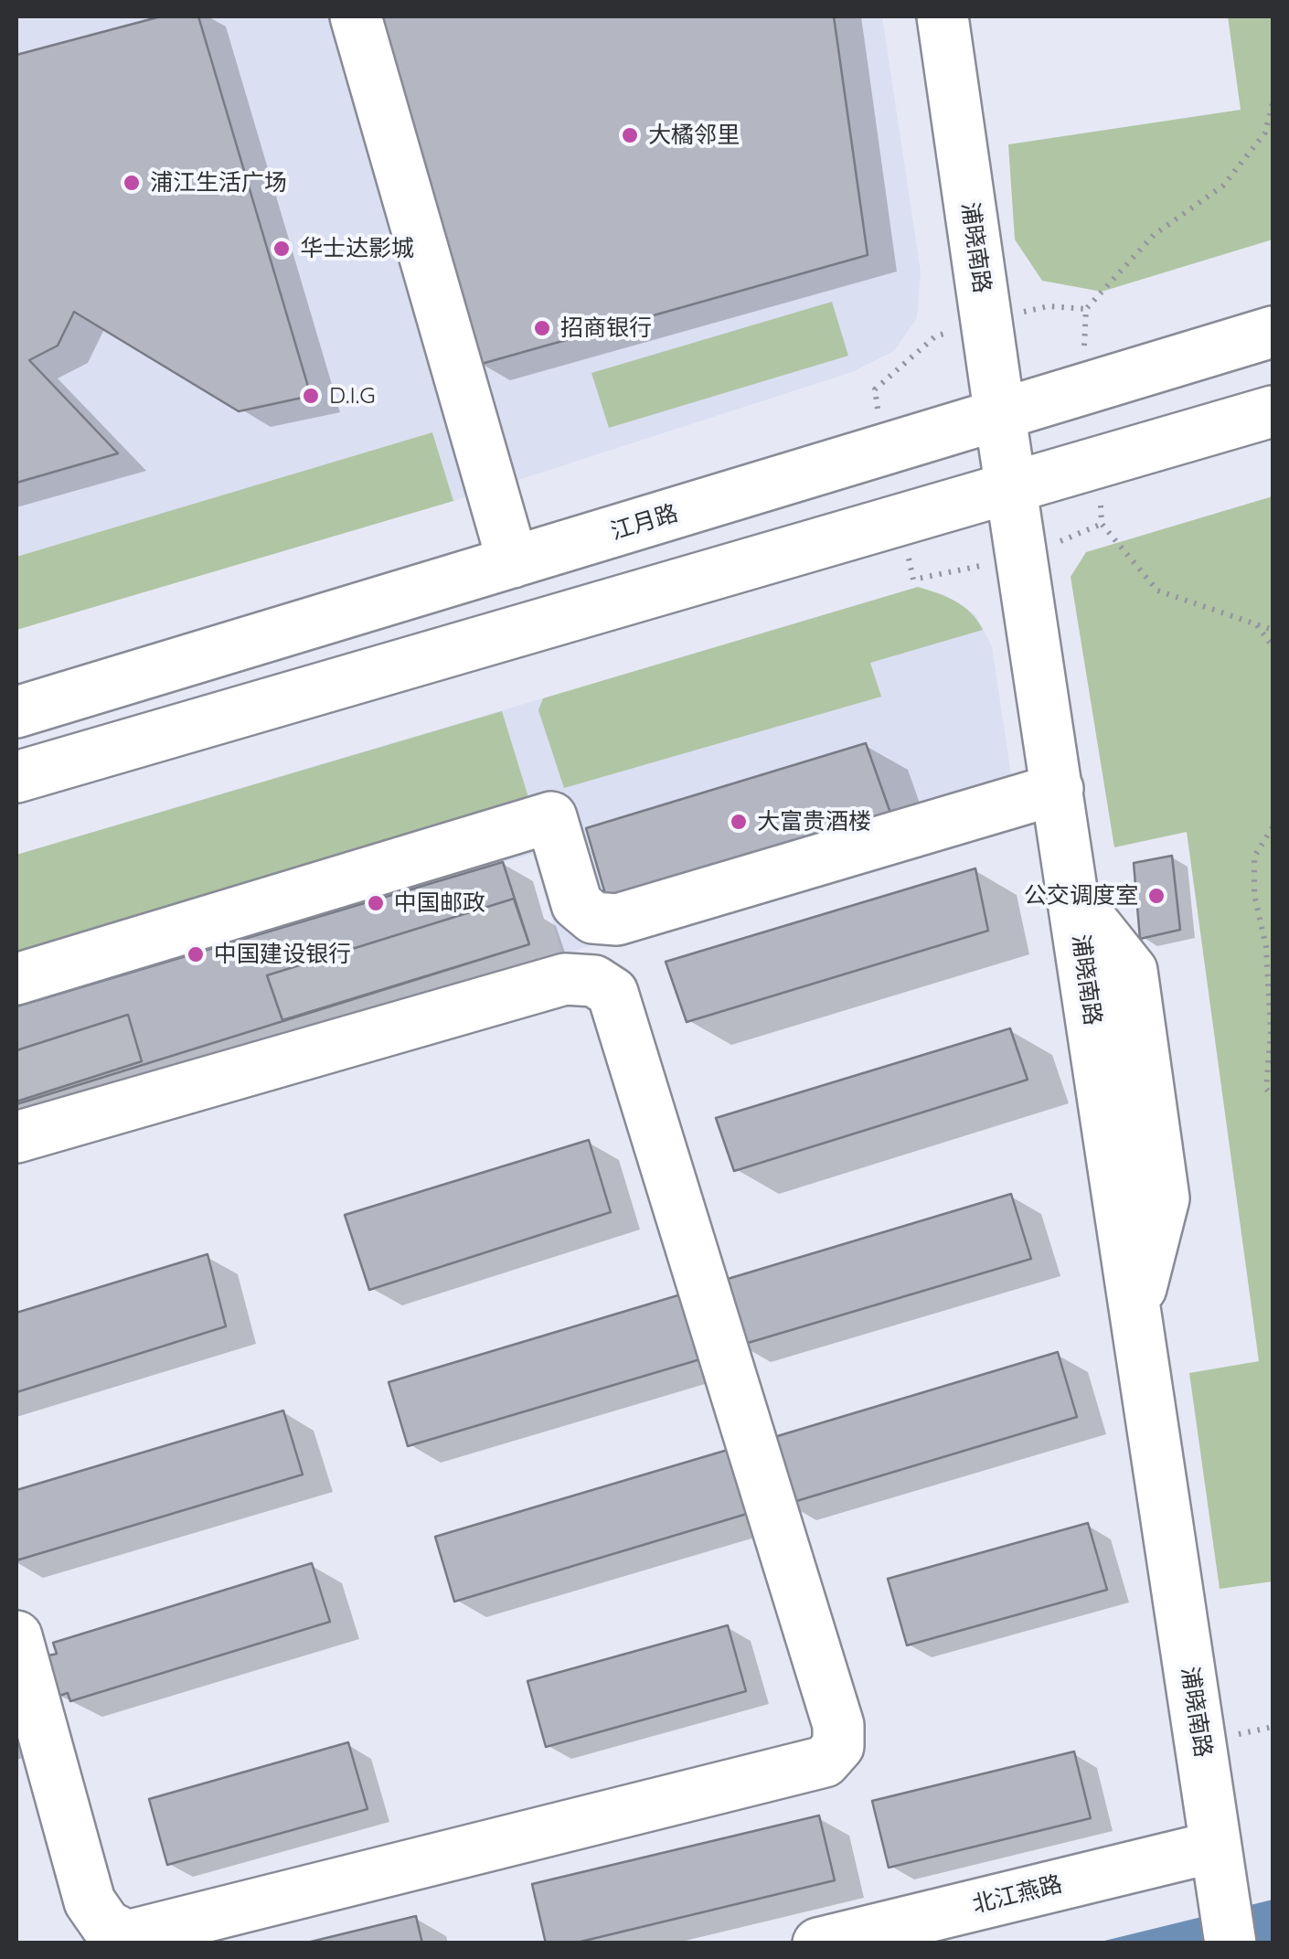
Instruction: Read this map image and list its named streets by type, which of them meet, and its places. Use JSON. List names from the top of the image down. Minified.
{"streets":{"street":["浦晓南路","江月路","北江燕路"]},"crossings":[["浦晓南路","江月路"],["浦晓南路","北江燕路"]],"places":["大橘邻里","浦江生活广场","华士达影城","招商银行","D.I.G","大富贵酒楼","公交调度室","中国邮政","中国建设银行"]}
